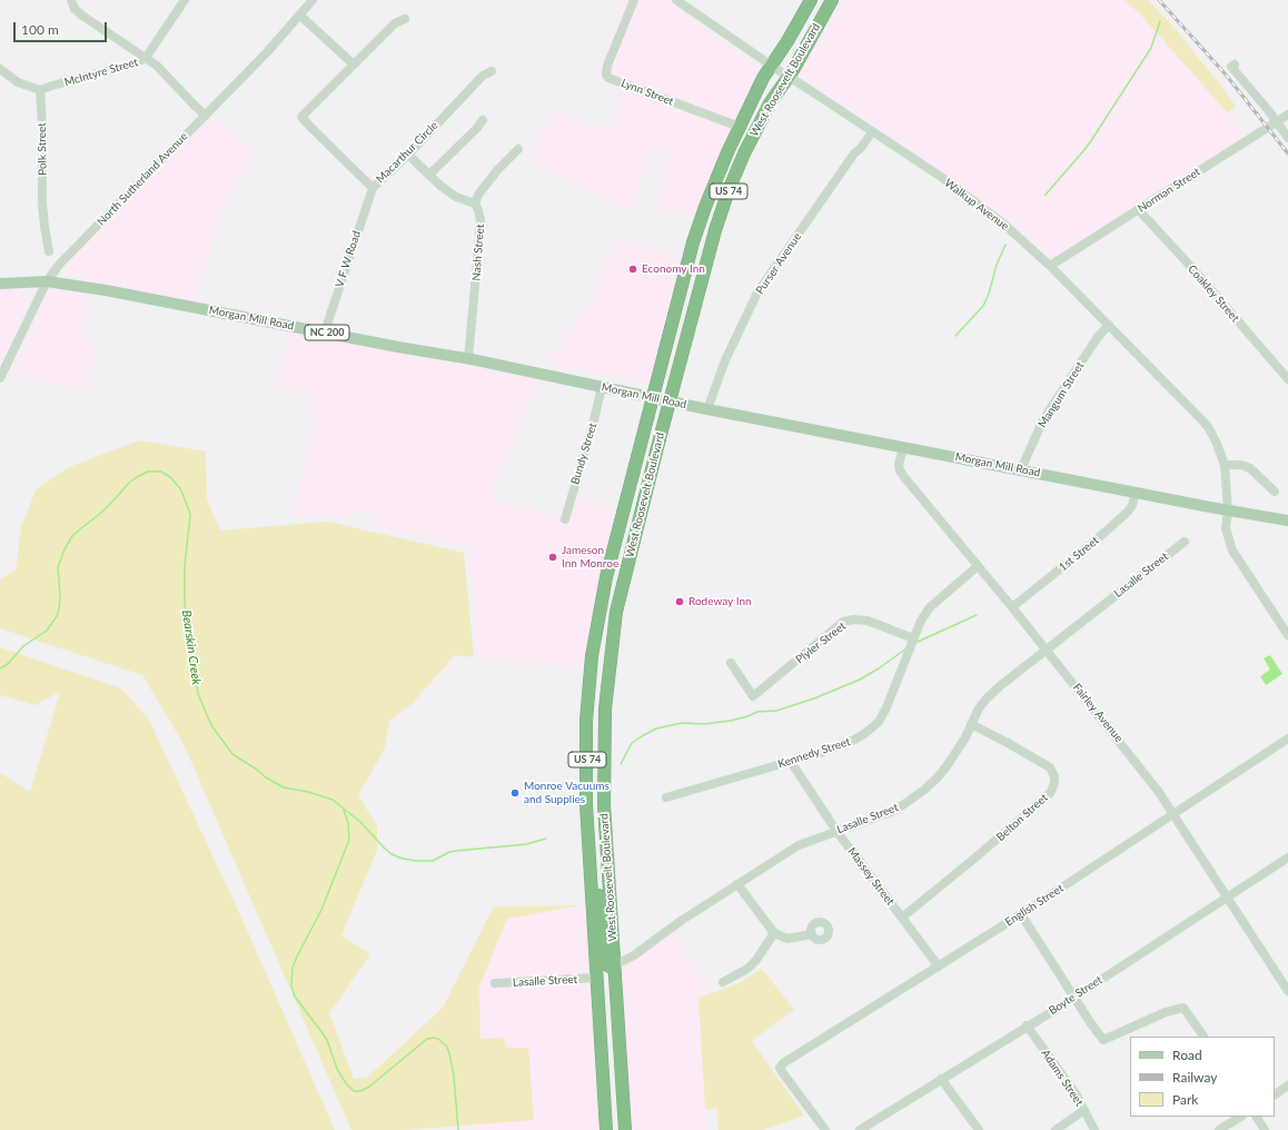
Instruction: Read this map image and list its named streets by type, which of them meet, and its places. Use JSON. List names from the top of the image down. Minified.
{"streets":{"highway":["West Roosevelt Boulevard","US 74"],"main road":["Morgan Mill Road","NC 200"],"street":["McIntyre Street","Lynn Street","Polk Street","Macarthur Circle","North Sutherland Avenue","Norman Street","Walkup Avenue","Nash Street","V F W Road","Purser Avenue","Coakley Street","Mangum Street","Bundy Street","1st Street","Lasalle Street","Plyler Street","Fairley Avenue","Kennedy Street","Belton Street","Massey Street","English Street","Boyte Street","Adams Street"]},"crossings":[["McIntyre Street","Polk Street"],["West Roosevelt Boulevard","Lynn Street"],["West Roosevelt Boulevard","Walkup Avenue"],["West Roosevelt Boulevard","Morgan Mill Road"],["West Roosevelt Boulevard","Lasalle Street"],["Macarthur Circle","V F W Road"],["North Sutherland Avenue","Morgan Mill Road"],["Norman Street","Walkup Avenue"],["Norman Street","Coakley Street"],["Walkup Avenue","Purser Avenue"],["Walkup Avenue","Morgan Mill Road"],["Walkup Avenue","Mangum Street"],["Nash Street","Morgan Mill Road"],["V F W Road","Morgan Mill Road"],["Purser Avenue","Morgan Mill Road"],["Morgan Mill Road","Mangum Street"],["Morgan Mill Road","Bundy Street"],["Morgan Mill Road","1st Street"],["Morgan Mill Road","Fairley Avenue"],["1st Street","Fairley Avenue"],["Lasalle Street","Fairley Avenue"],["Lasalle Street","Belton Street"],["Lasalle Street","Massey Street"],["Plyler Street","Kennedy Street"],["Fairley Avenue","Kennedy Street"],["Fairley Avenue","English Street"],["Fairley Avenue","Boyte Street"],["Kennedy Street","Massey Street"],["Belton Street","Massey Street"],["Massey Street","English Street"],["Boyte Street","Adams Street"]],"water":["Bearskin Creek"],"places":["Economy Inn","Jameson Inn Monroe","Rodeway Inn","Monroe Vacuums and Supplies"],"legend":["Road","Railway","Park"],"scale_bar":"100 m"}
